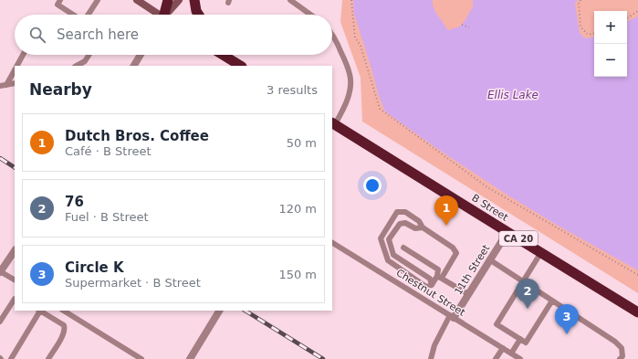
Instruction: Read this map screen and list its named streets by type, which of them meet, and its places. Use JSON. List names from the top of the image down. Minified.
{"streets":{"highway":["B Street","CA 20"],"street":["11th Street"],"lane":["Chestnut Street"]},"crossings":[["B Street","11th Street"],["11th Street","Chestnut Street"]],"water":["Ellis Lake"],"page":{"map_buttons":["+","−"],"search":"Search here","heading":["Nearby","3 results"],"list":[{"mark":"1","name":"Dutch Bros. Coffee","note":"Café · B Street","value":"50 m"},{"mark":"2","name":"76","note":"Fuel · B Street","value":"120 m"},{"mark":"3","name":"Circle K","note":"Supermarket · B Street","value":"150 m"}],"pins":["1","2","3"]}}
